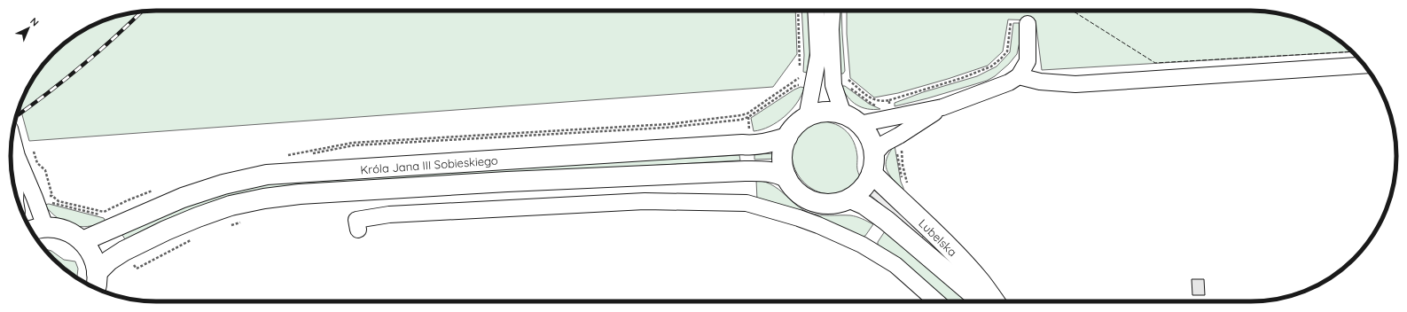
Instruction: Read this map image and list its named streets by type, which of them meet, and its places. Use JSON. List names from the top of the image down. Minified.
{"streets":{"main road":["Króla Jana III Sobieskiego","Lubelska"]},"crossings":[["Króla Jana III Sobieskiego","Lubelska"]],"north":"top right"}
